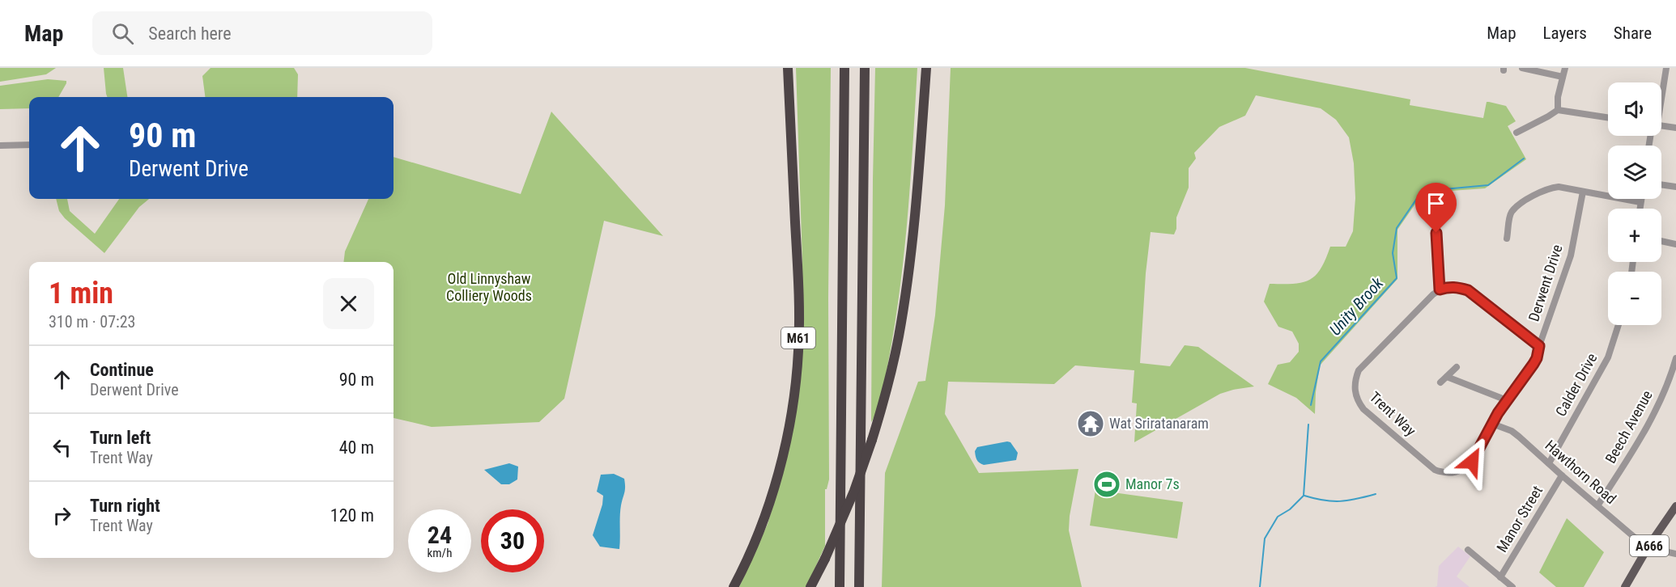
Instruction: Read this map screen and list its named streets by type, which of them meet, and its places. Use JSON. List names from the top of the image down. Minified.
{"streets":{"highway":["M61"],"main road":["A666"],"street":["Derwent Drive","Calder Drive","Trent Way","Beech Avenue","Hawthorn Road","Manor Street"]},"crossings":[["Derwent Drive","Trent Way"],["Derwent Drive","Hawthorn Road"],["Calder Drive","Hawthorn Road"],["Trent Way","Hawthorn Road"],["Beech Avenue","Hawthorn Road"],["Hawthorn Road","Manor Street"],["Hawthorn Road","A666"]],"water":["Unity Brook"],"parks":["Old Linnyshaw Colliery Woods"],"places":{"temple":["Wat Sriratanaram"],"sports":["Manor 7s"]},"page":{"header":"Map","search":"Search here","nav":["Map","Layers","Share"],"map_buttons":["+","−"],"turn":["90 m","Derwent Drive"],"heading":["1 min","310 m · 07:23"],"list":[{"name":"Continue","note":"Derwent Drive","value":"90 m"},{"name":"Turn left","note":"Trent Way","value":"40 m"},{"name":"Turn right","note":"Trent Way","value":"120 m"}],"speed":"24 km/h","limit":"30"}}
